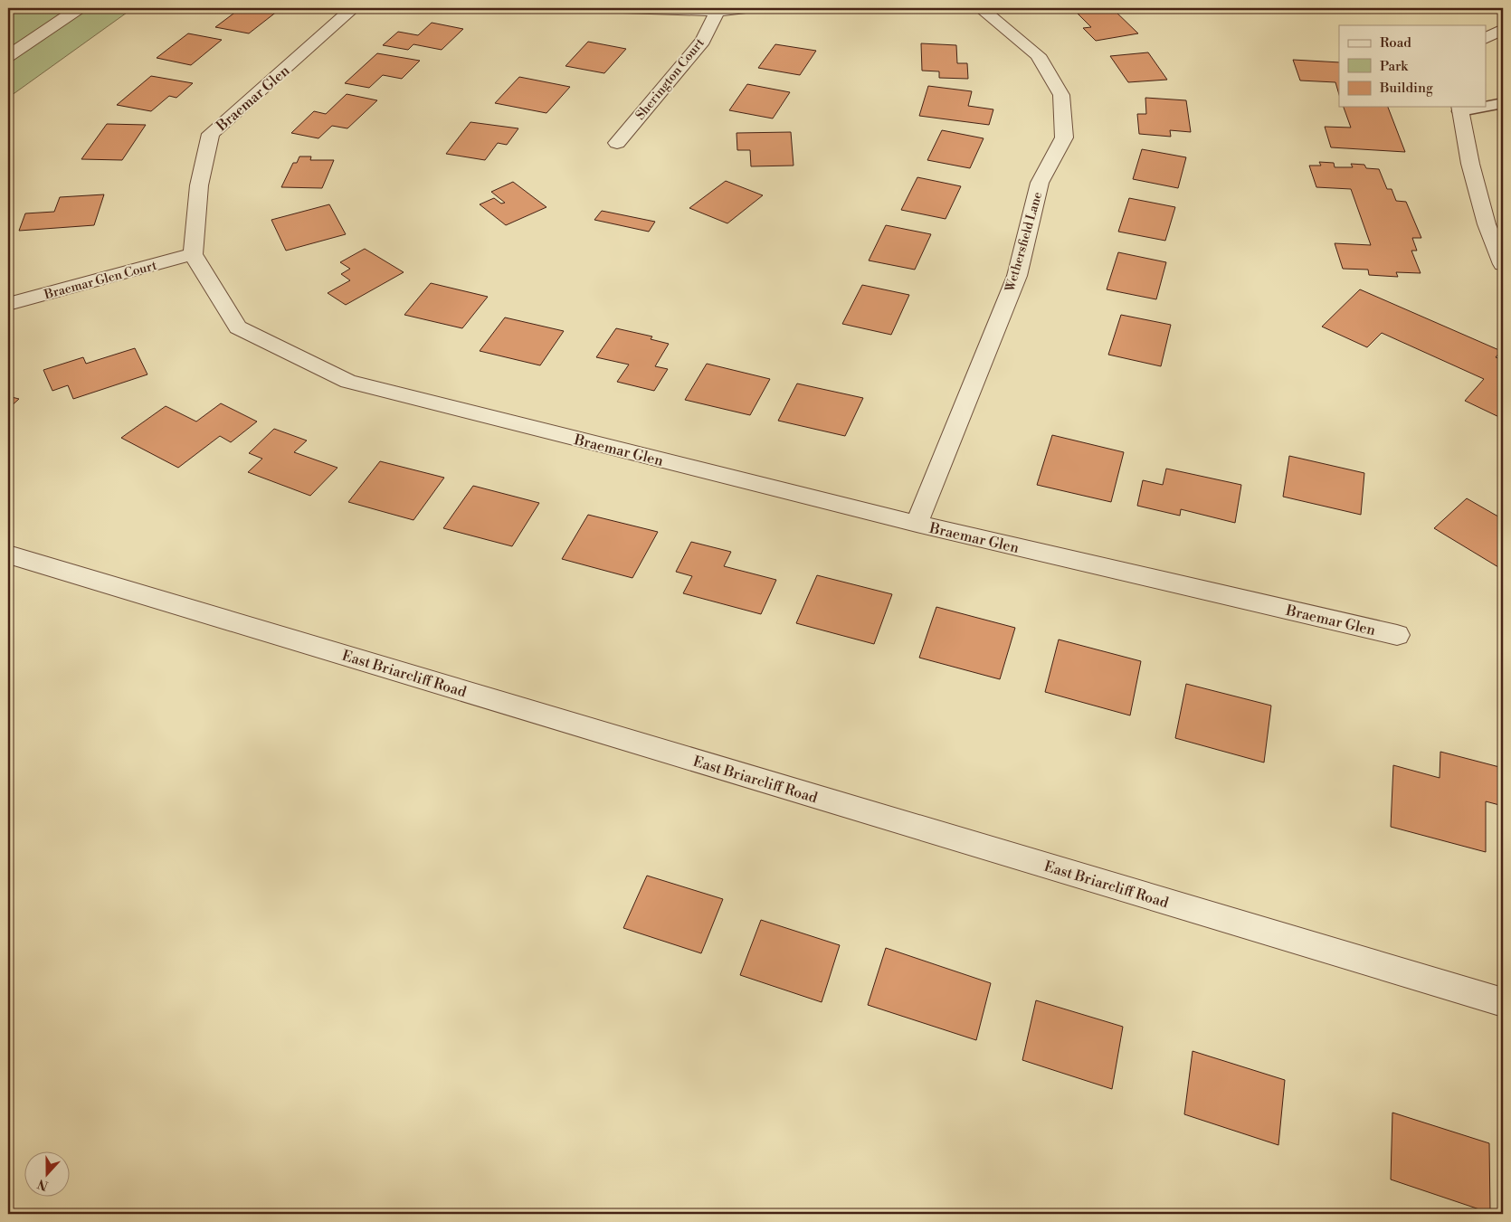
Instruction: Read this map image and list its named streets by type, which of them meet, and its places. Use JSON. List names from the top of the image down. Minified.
{"streets":{"street":["Sherington Court","Braemar Glen","Wethersfield Lane","Braemar Glen Court","East Briarcliff Road"]},"crossings":[["Braemar Glen","Wethersfield Lane"],["Braemar Glen","Braemar Glen Court"]],"legend":["Road","Park","Building"],"north":"bottom"}
